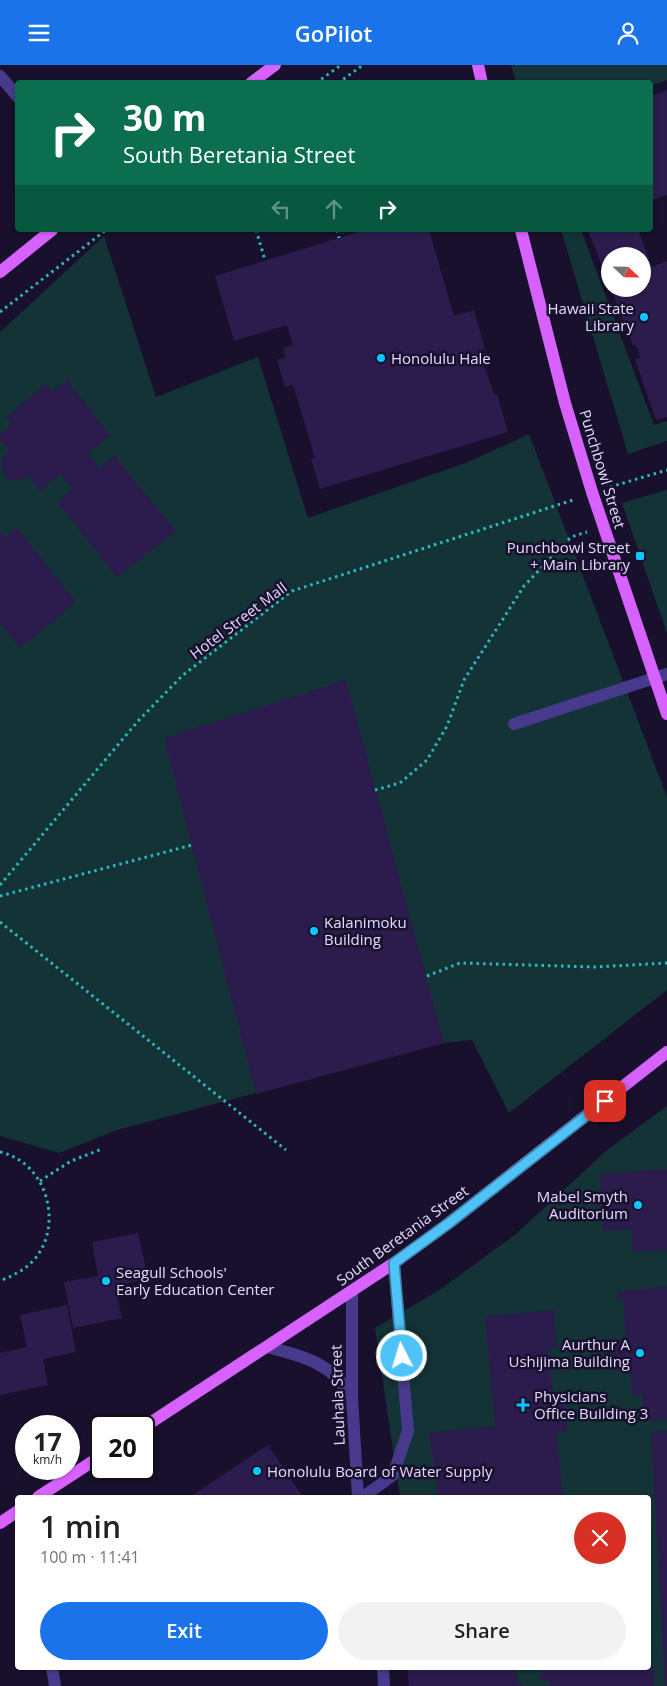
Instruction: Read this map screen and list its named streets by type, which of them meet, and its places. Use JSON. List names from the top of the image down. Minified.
{"streets":{"main road":["Punchbowl Street","South Beretania Street"],"street":["Lauhala Street"],"path":["Hotel Street Mall"]},"crossings":[["South Beretania Street","Lauhala Street"]],"places":{"other":["Hawaii State Library","Honolulu Hale","Kalanimoku Building","Mabel Smyth Auditorium","Seagull Schools' Early Education Center","Aurthur A Ushijima Building","Honolulu Board of Water Supply"],"transit":["Punchbowl Street + Main Library"],"health":["Physicians Office Building 3"]},"north":"right","page":{"header":"GoPilot","turn":["30 m","South Beretania Street"],"speed":"17 km/h","limit":"20","heading":["1 min","100 m · 11:41"],"buttons":["Exit","Share"]}}
